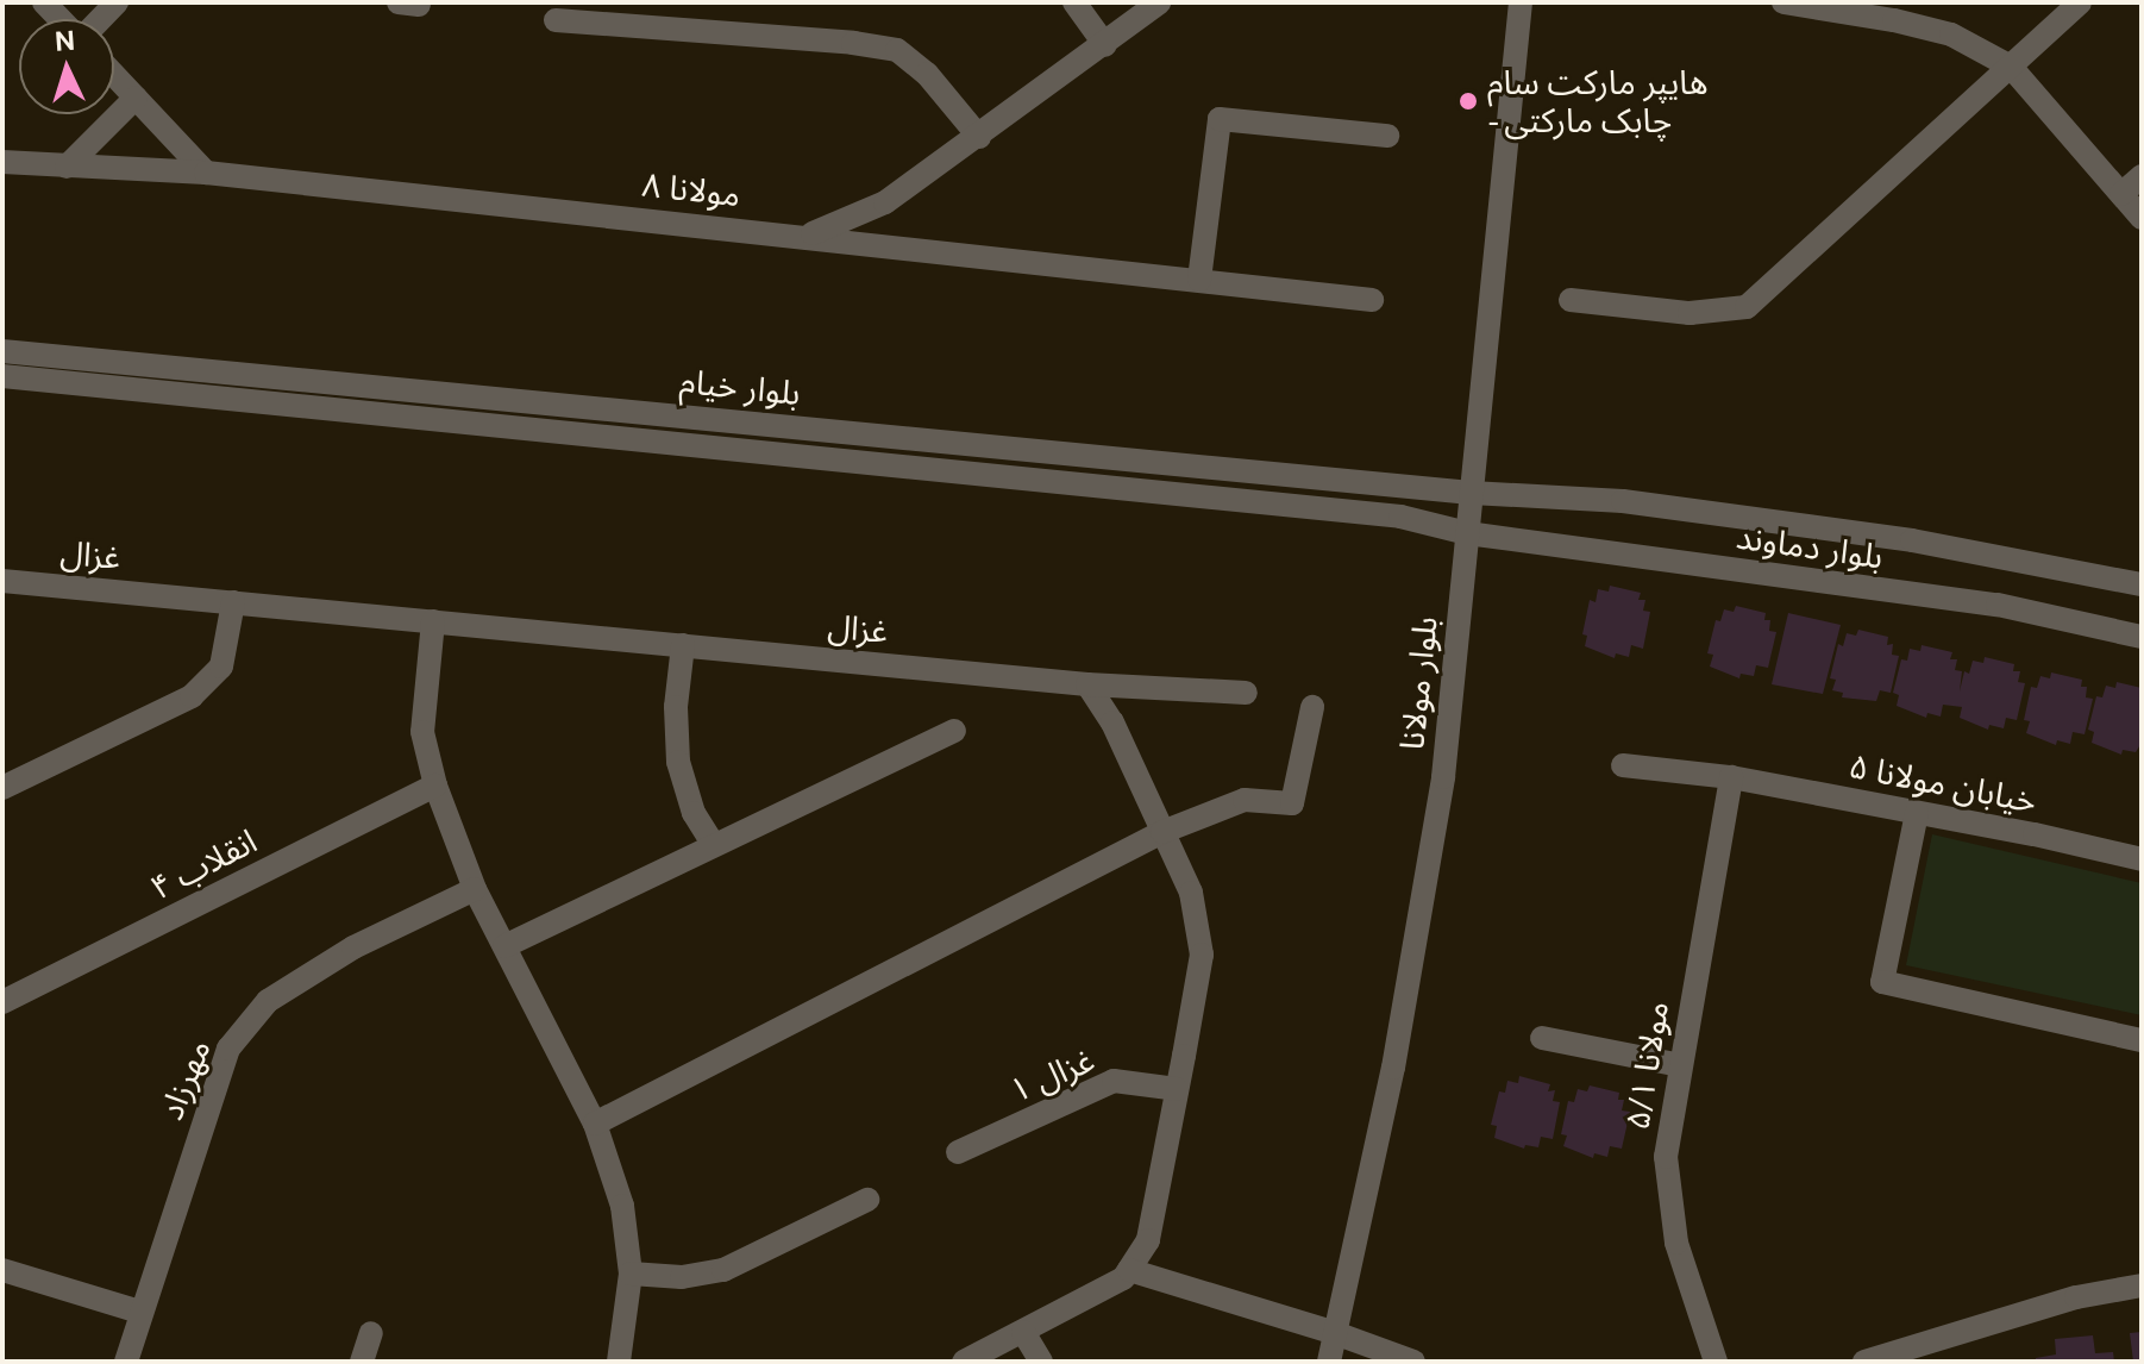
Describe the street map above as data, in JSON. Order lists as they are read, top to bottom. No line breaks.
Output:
{"streets":{"street":["مولانا ۸","بلوار خیام","بلوار دماوند","غزال","بلوار مولانا","خیابان مولانا ۵","انقلاب ۴","مولانا ۵/۱","غزال ۱","مهرزاد"]},"crossings":[["بلوار خیام","بلوار دماوند"],["بلوار خیام","بلوار مولانا"],["بلوار دماوند","بلوار مولانا"],["خیابان مولانا ۵","مولانا ۵/۱"]],"places":["هایپر مارکت سام - چابک مارکتی"],"north":"top"}
